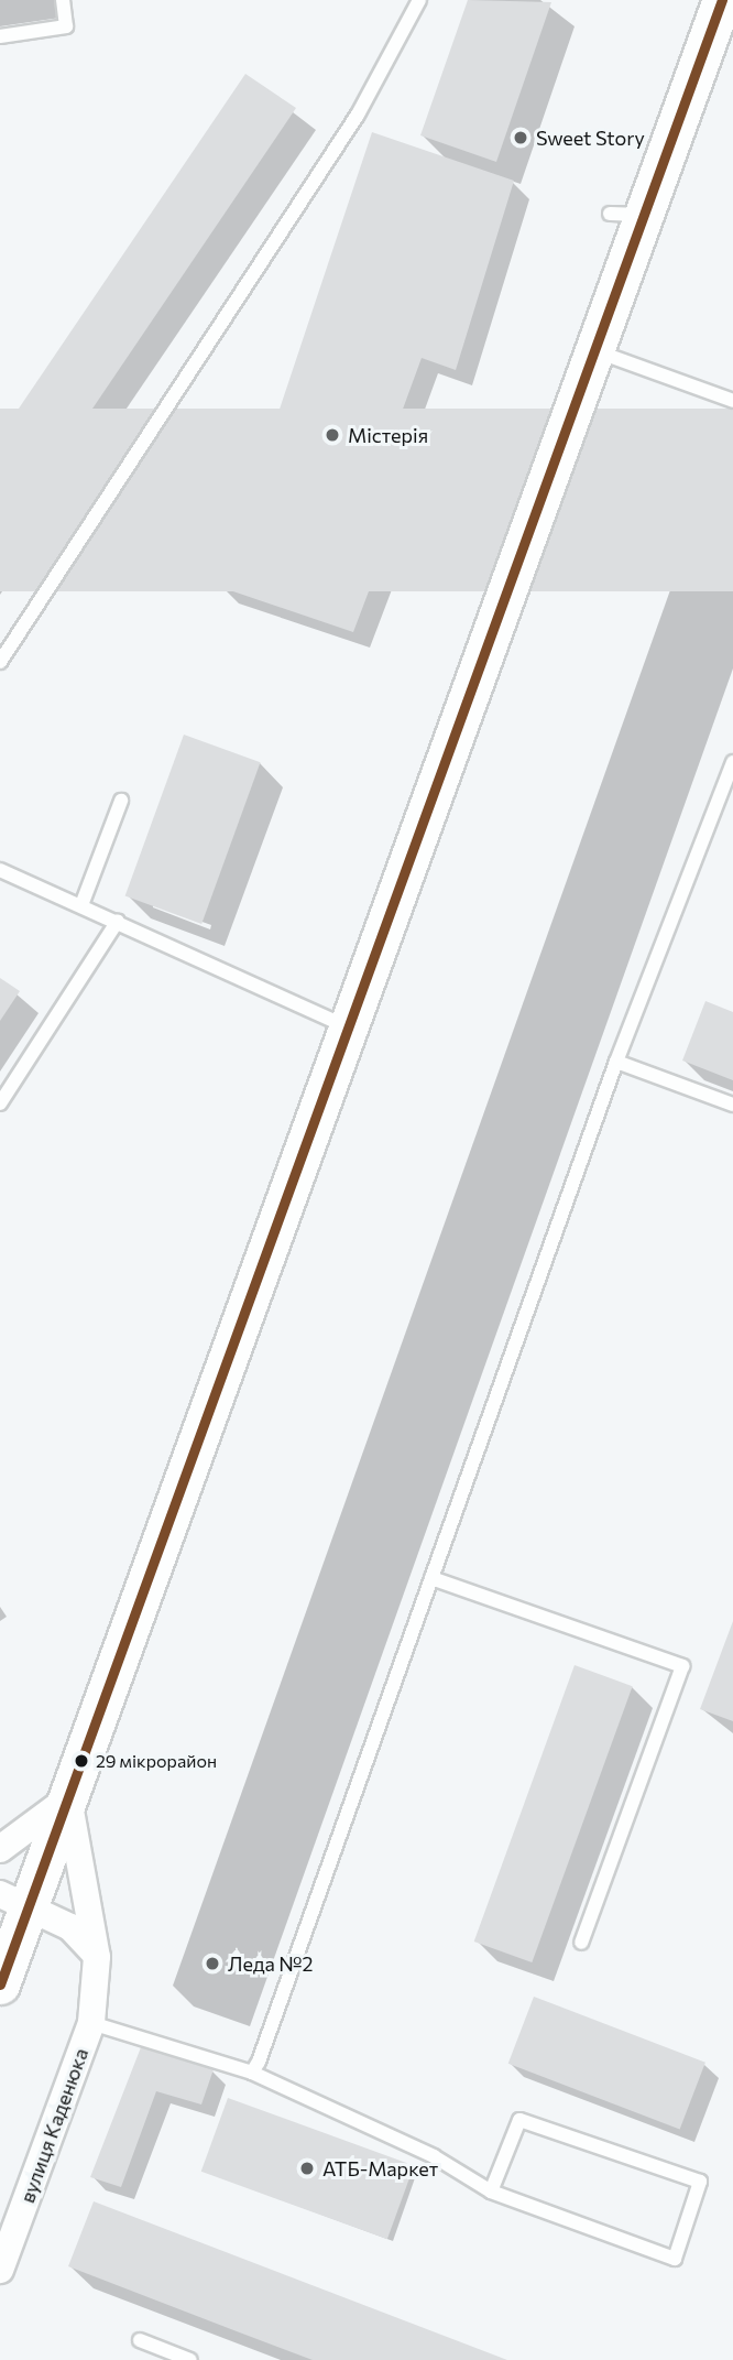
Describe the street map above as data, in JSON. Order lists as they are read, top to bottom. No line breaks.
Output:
{"streets":{"street":["вулиця Каденюка"]},"places":["Sweet Story","Містерія","29 мікрорайон","Леда №2","АТБ-Маркет"]}
